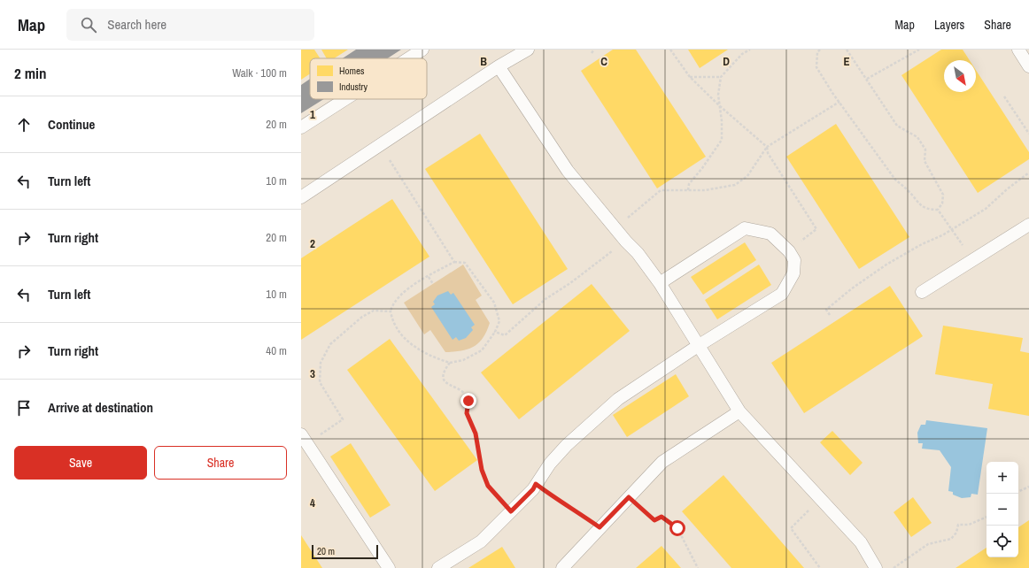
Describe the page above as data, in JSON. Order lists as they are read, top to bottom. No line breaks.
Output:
{"legend":["Homes","Industry"],"scale_bar":"20 m","north":"bottom right","page":{"header":"Map","search":"Search here","nav":["Map","Layers","Share"],"heading":["2 min","Walk · 100 m"],"list":[["Continue","20 m"],["Turn left","10 m"],["Turn right","20 m"],["Turn left","10 m"],["Turn right","40 m"],"Arrive at destination"],"buttons":["Save","Share"],"map_buttons":["+","−"],"scale":"20 m"},"grid":{"columns":["B","C","D","E"],"rows":["1","2","3","4"]}}
